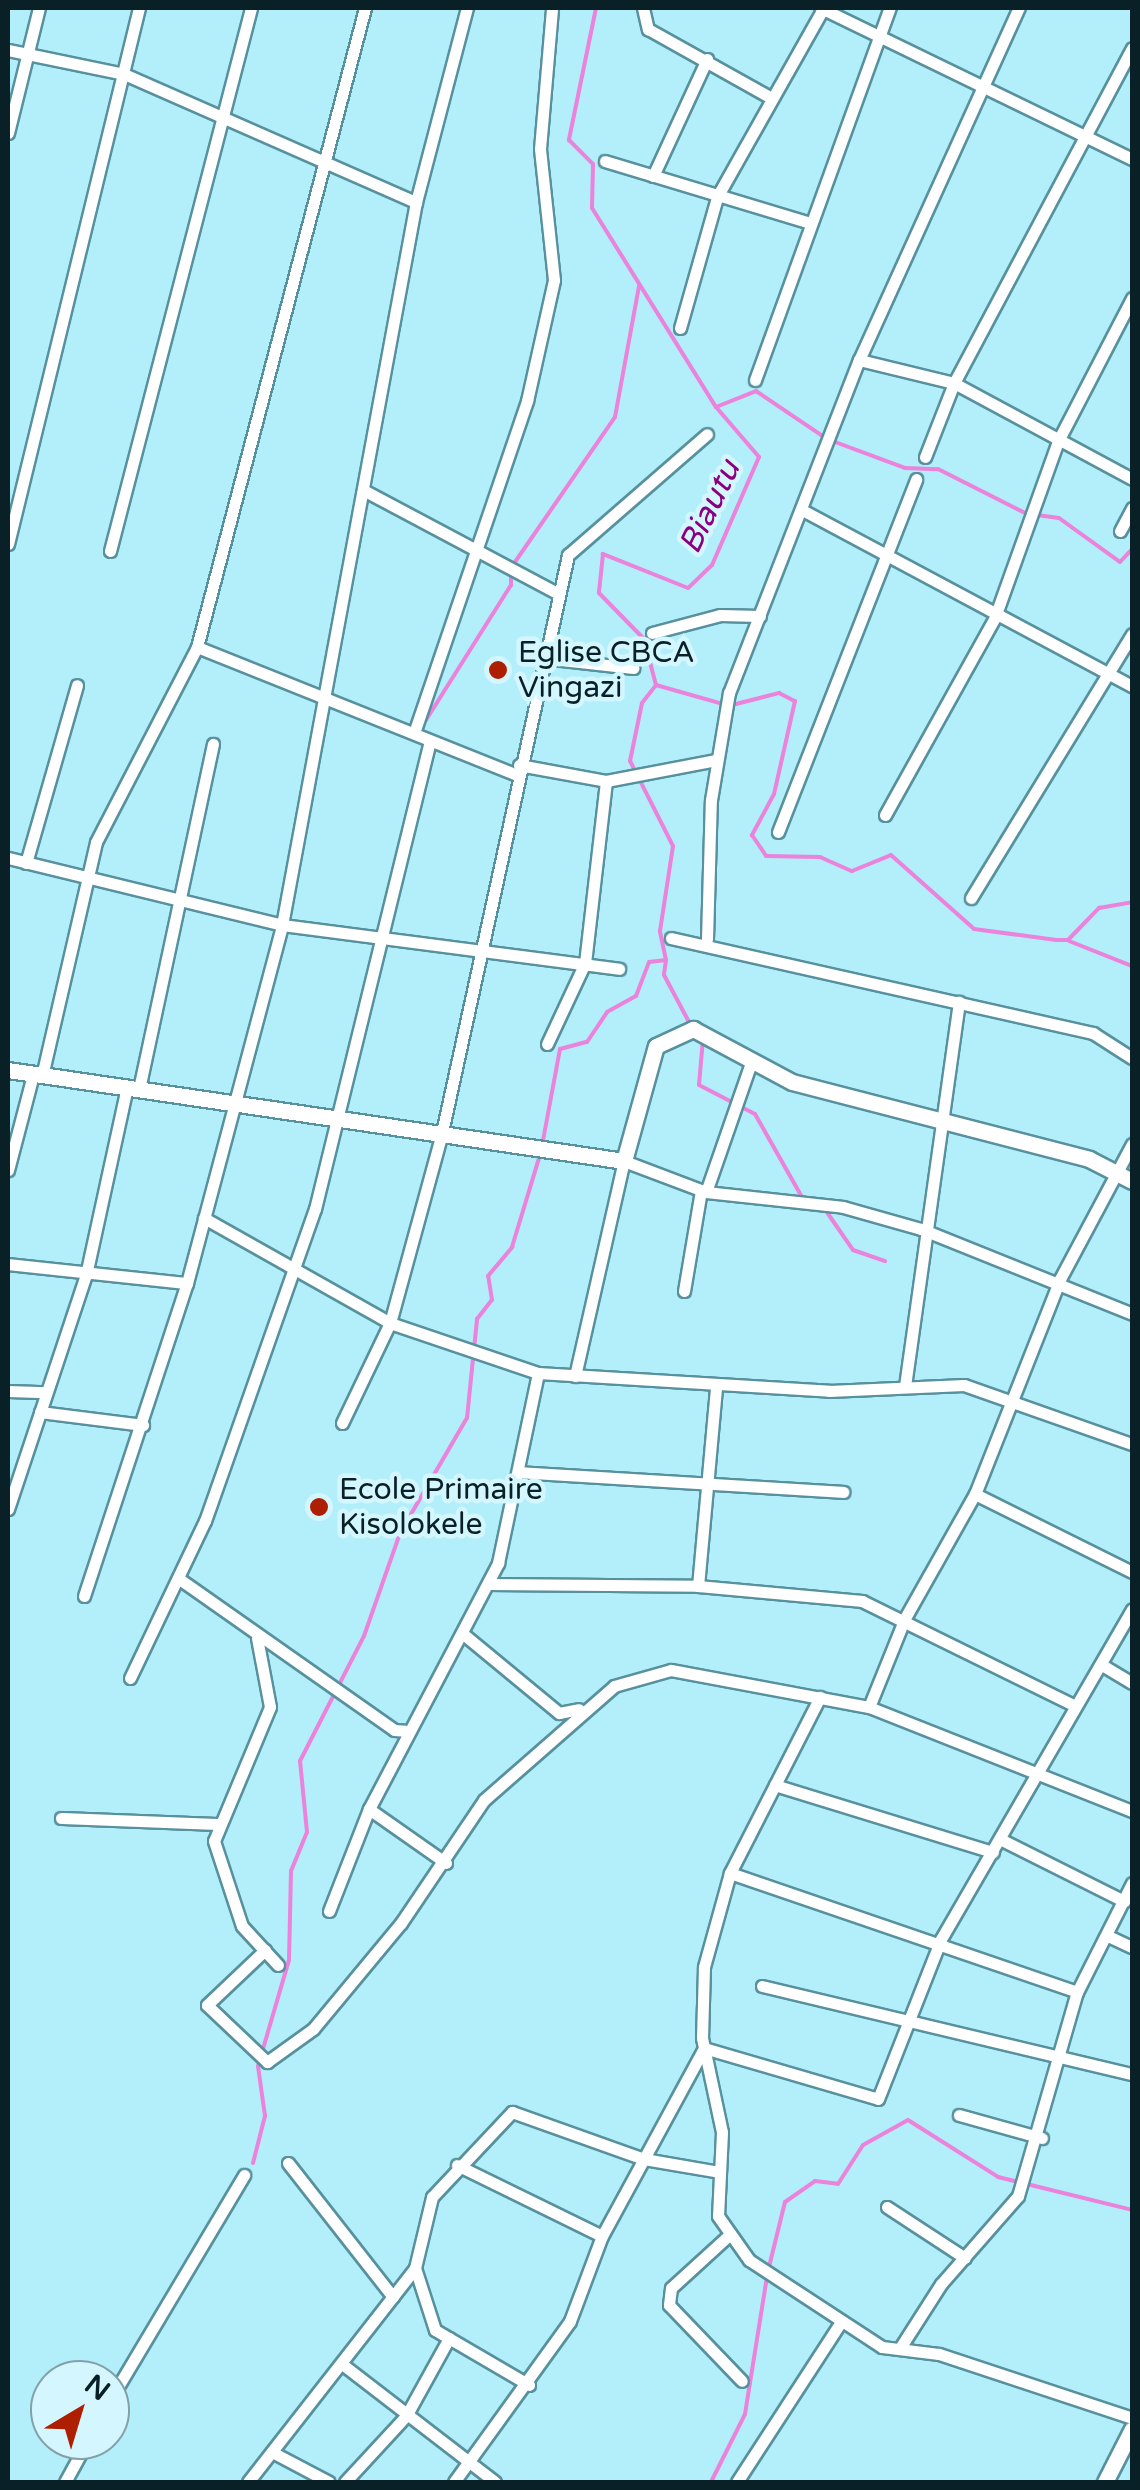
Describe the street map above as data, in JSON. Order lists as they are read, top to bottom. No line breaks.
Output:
{"water":["Biautu"],"places":["Eglise CBCA Vingazi","Ecole Primaire Kisolokele"],"north":"top right"}
